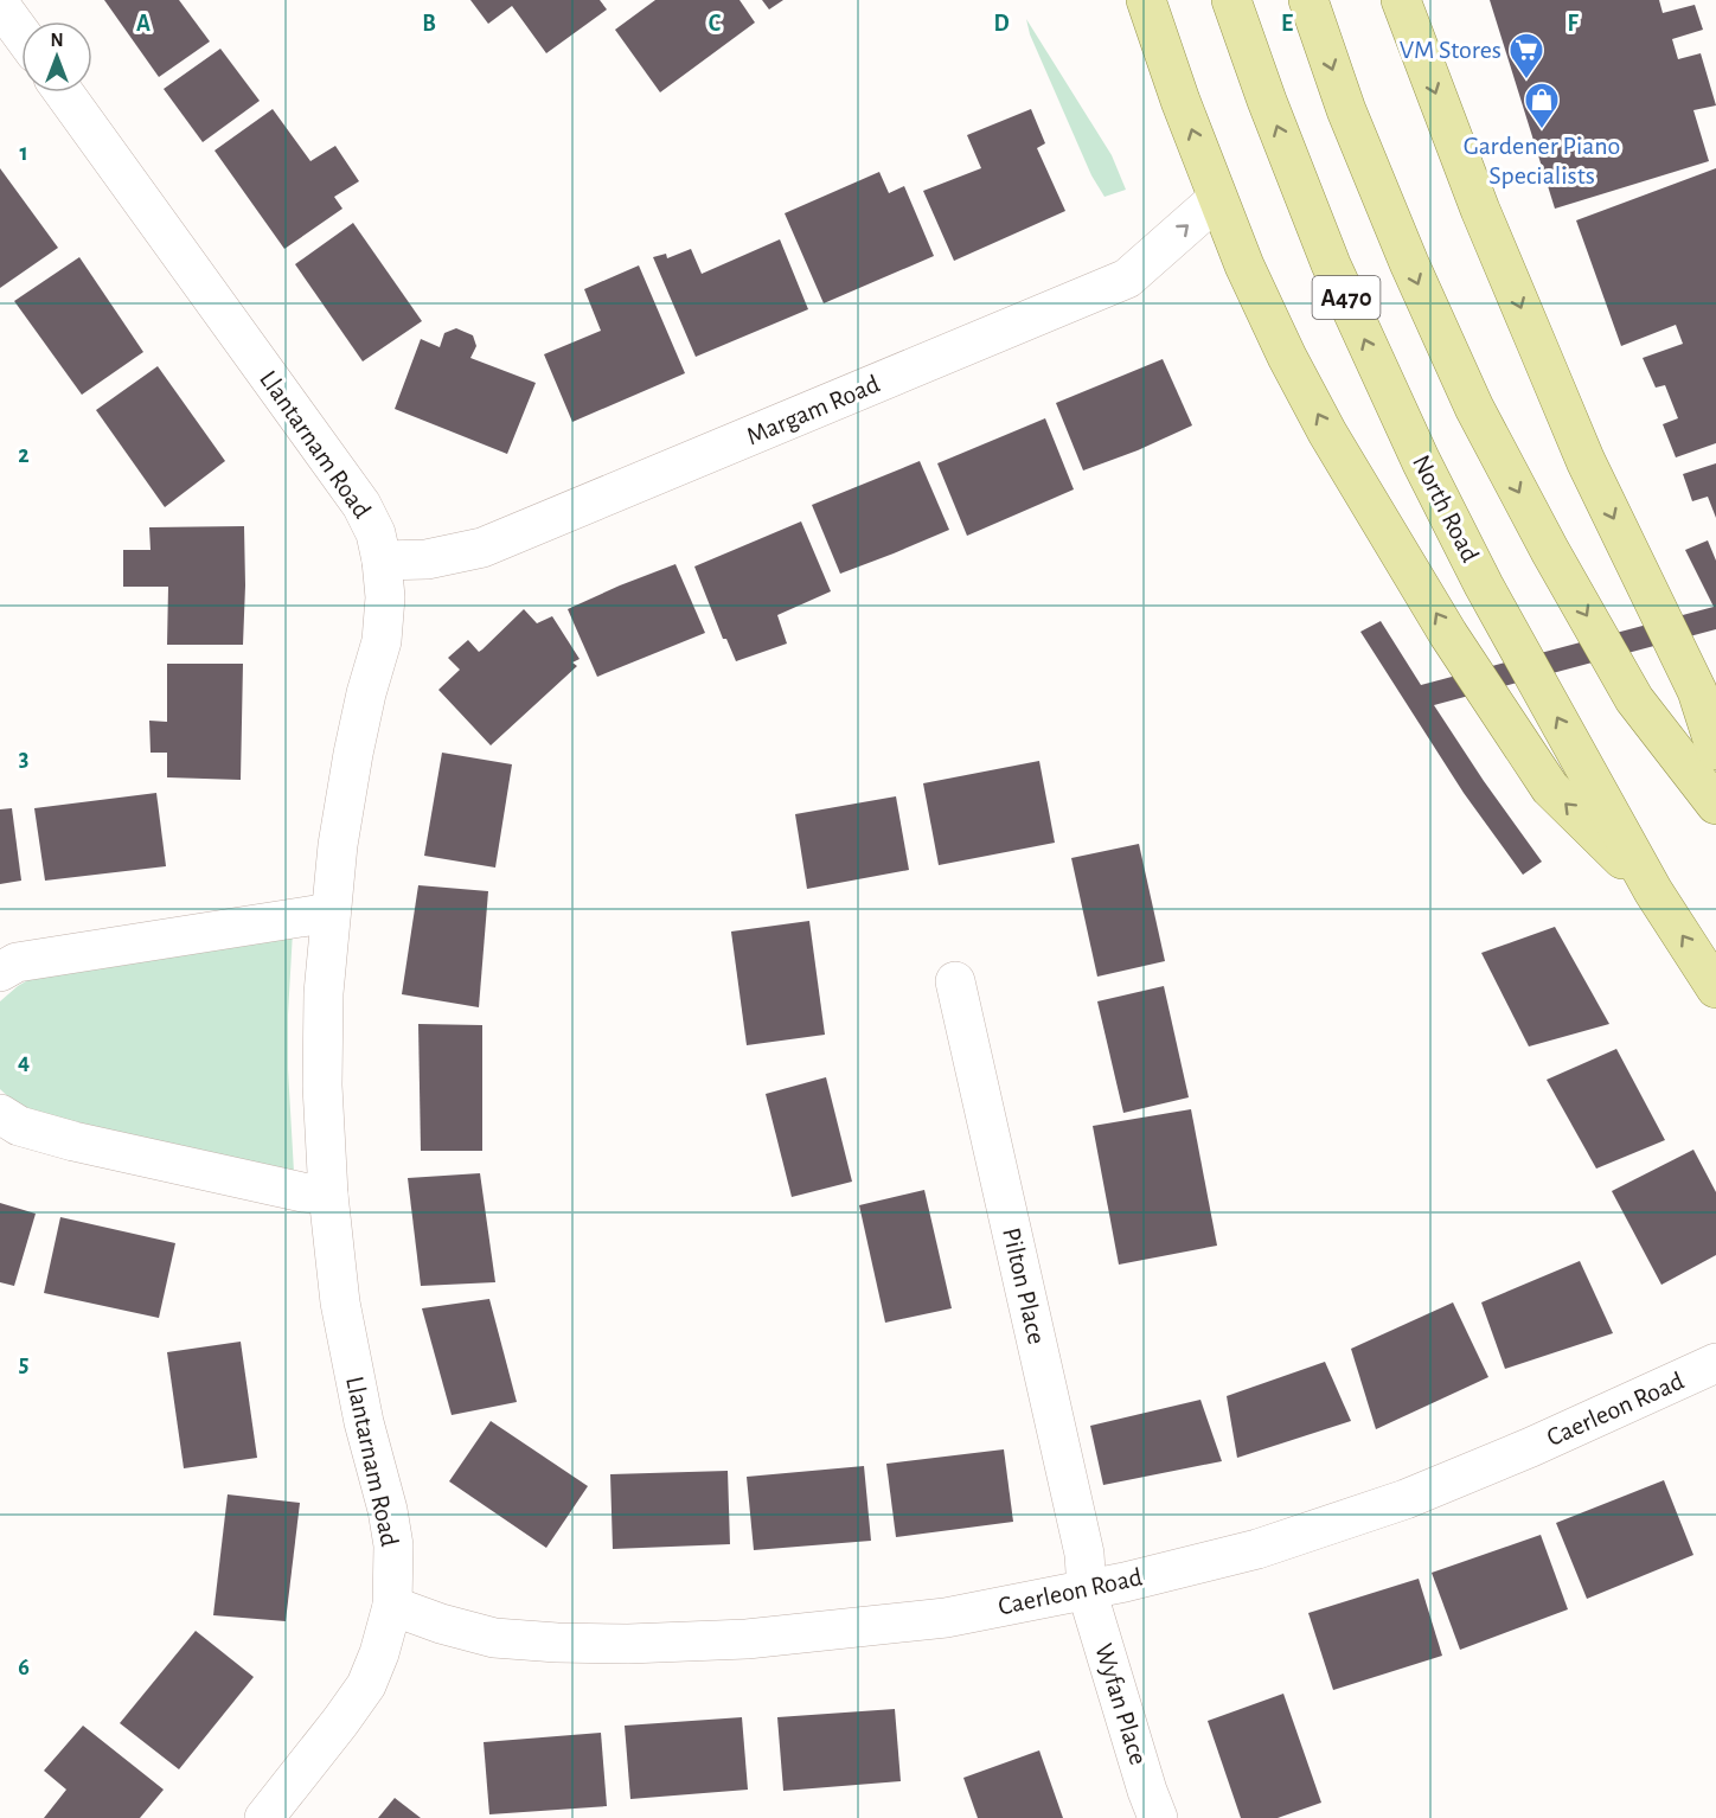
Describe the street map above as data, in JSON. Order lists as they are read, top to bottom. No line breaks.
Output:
{"streets":{"main road":["A470","North Road"],"street":["Margam Road","Llantarnam Road","Pilton Place","Caerleon Road","Wyfan Place"]},"crossings":[["Margam Road","Llantarnam Road"],["Llantarnam Road","Caerleon Road"],["Pilton Place","Caerleon Road"],["Pilton Place","Wyfan Place"],["Caerleon Road","Wyfan Place"]],"one_way":["Margam Road"],"places":{"supermarket":["VM Stores"],"shop":["Gardener Piano Specialists"]},"north":"top","grid":{"columns":["A","B","C","D","E","F"],"rows":["1","2","3","4","5","6"]}}
